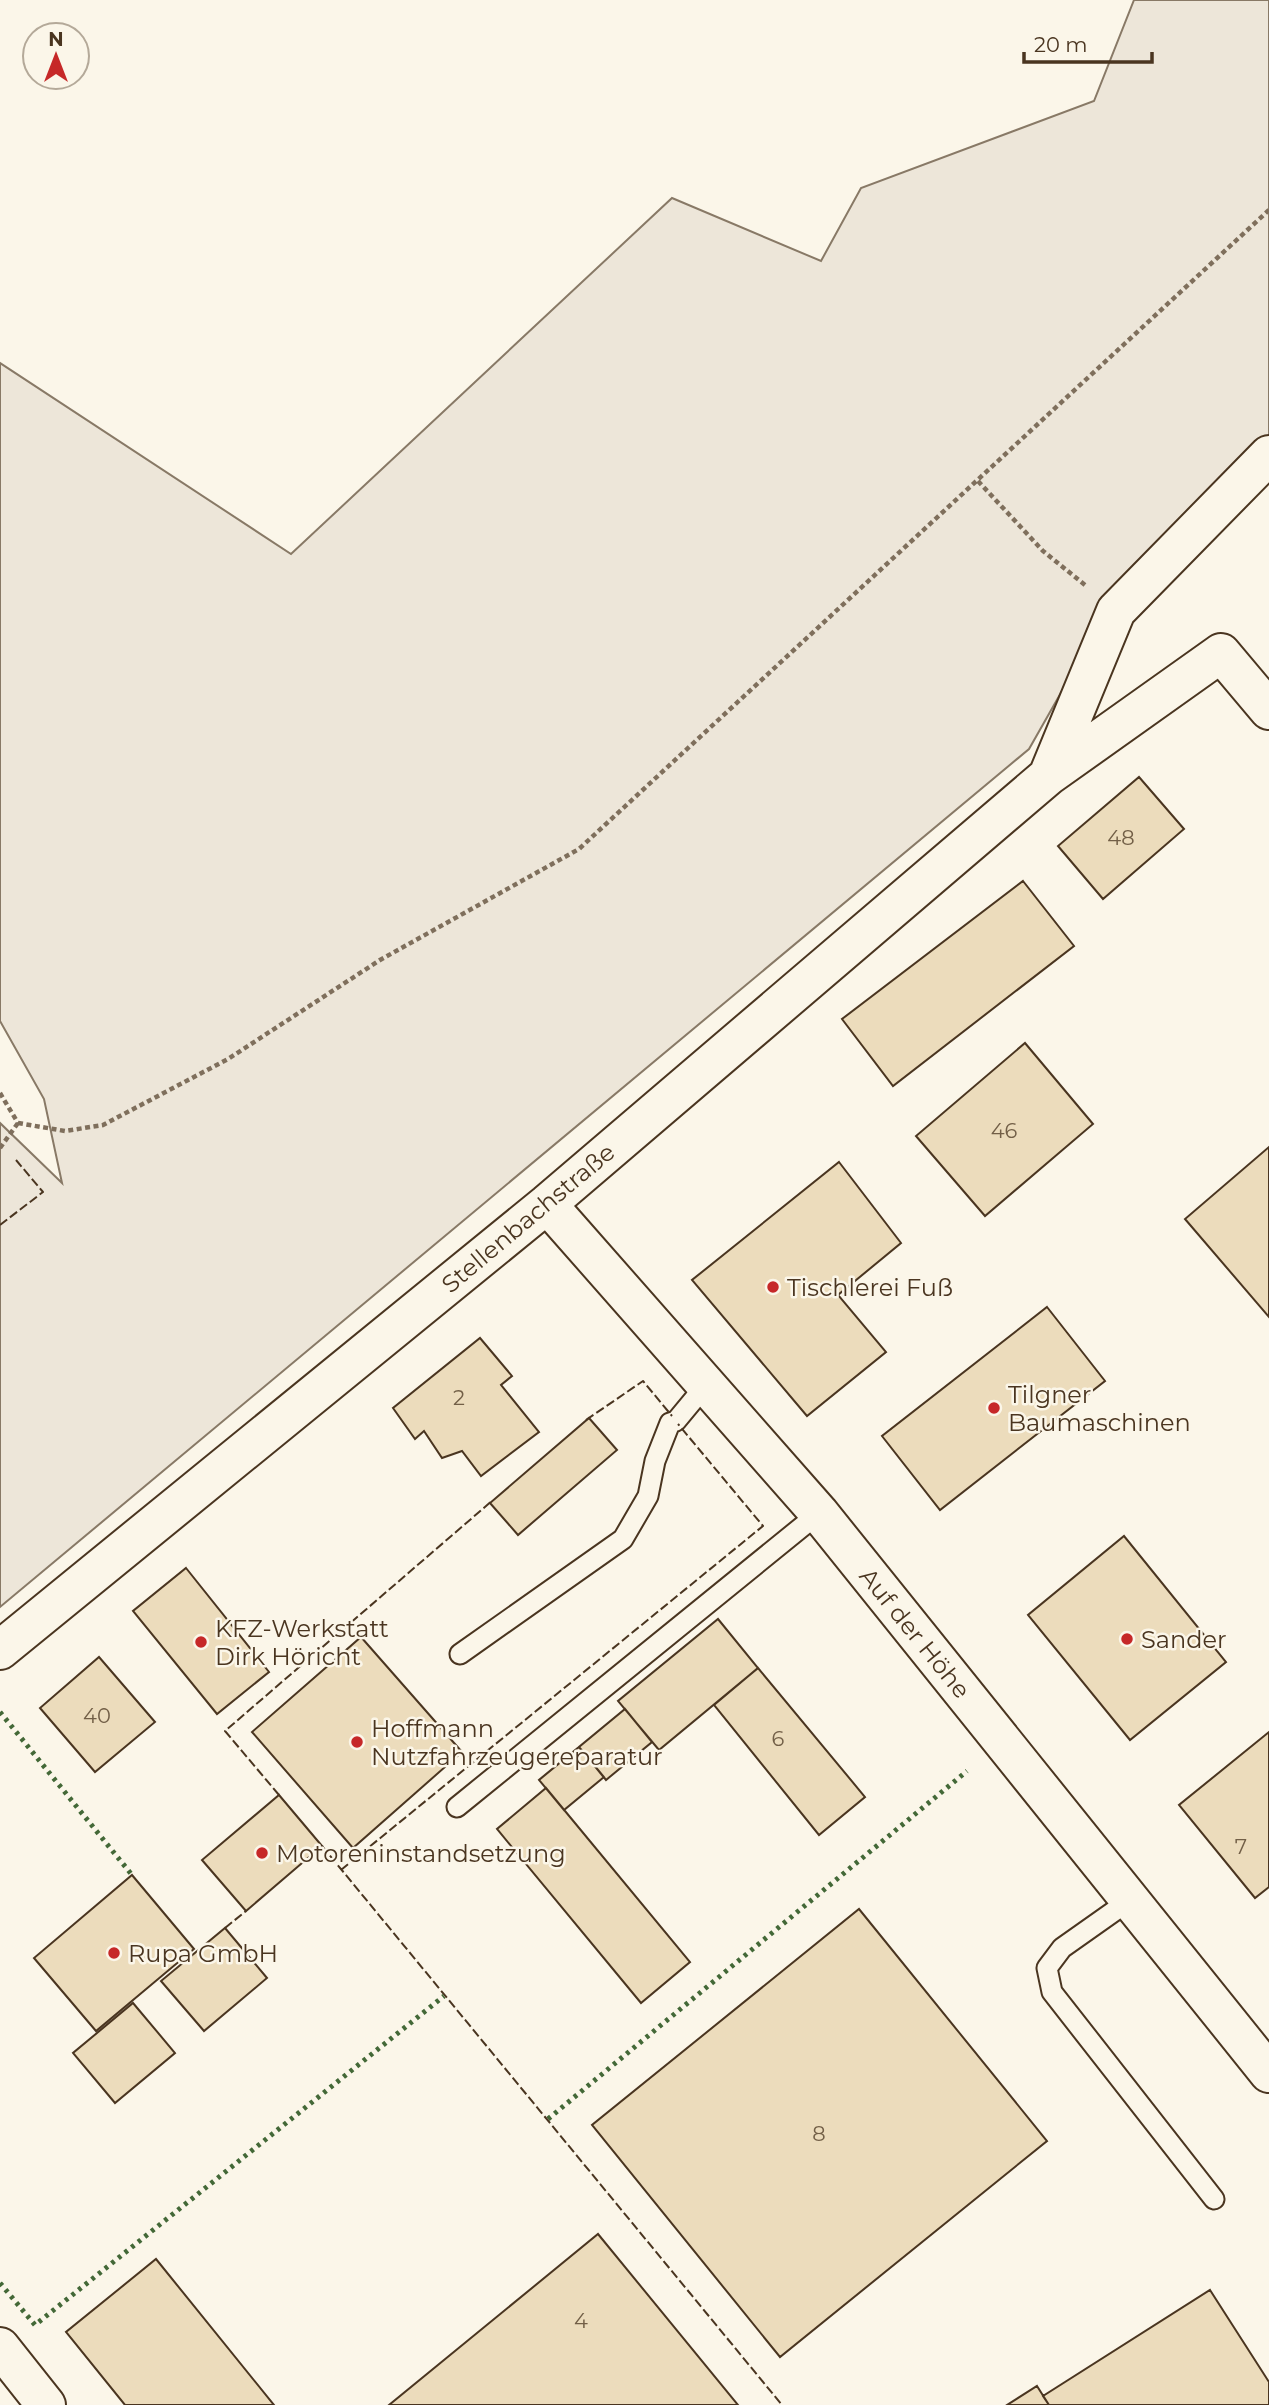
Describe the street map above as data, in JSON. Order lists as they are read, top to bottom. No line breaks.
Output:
{"streets":{"street":["Stellenbachstraße","Auf der Höhe"]},"crossings":[["Stellenbachstraße","Auf der Höhe"]],"places":["Tischlerei Fuß","Tilgner Baumaschinen","Sander","KFZ-Werkstatt Dirk Höricht","Hoffmann Nutzfahrzeugereparatur","Motoreninstandsetzung","Rupa GmbH"],"house_numbers":["48","46","2","40","6","7","8","4"],"scale_bar":"20 m","north":"top"}
